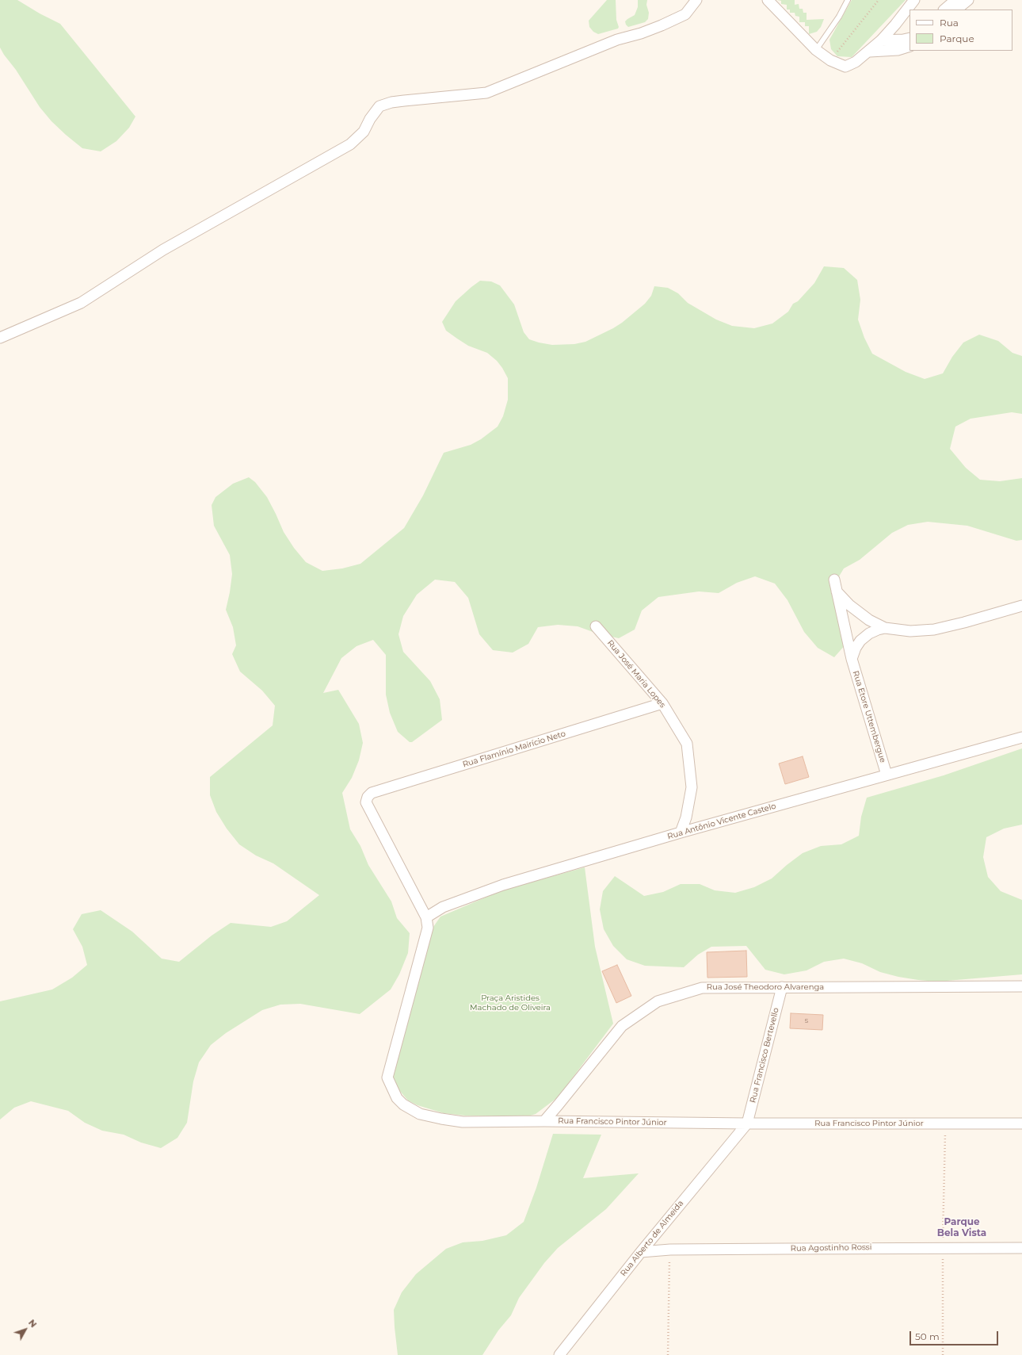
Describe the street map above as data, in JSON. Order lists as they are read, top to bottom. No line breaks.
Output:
{"streets":{"street":["Rua José Maria Lopes","Rua Etore Uttembergue","Rua Flamínio Mairício Neto","Rua Antônio Vicente Castelo","Rua José Theodoro Alvarenga","Rua Francisco Bertevello","Rua Francisco Pintor Júnior","Rua Alberto de Almeida","Rua Agostinho Rossi"]},"crossings":[["Rua José Maria Lopes","Rua Flamínio Mairício Neto"],["Rua José Maria Lopes","Rua Antônio Vicente Castelo"],["Rua Etore Uttembergue","Rua Antônio Vicente Castelo"],["Rua Flamínio Mairício Neto","Rua Antônio Vicente Castelo"],["Rua Flamínio Mairício Neto","Rua Francisco Pintor Júnior"],["Rua Antônio Vicente Castelo","Rua Francisco Pintor Júnior"],["Rua José Theodoro Alvarenga","Rua Francisco Bertevello"],["Rua José Theodoro Alvarenga","Rua Francisco Pintor Júnior"],["Rua Francisco Bertevello","Rua Francisco Pintor Júnior"],["Rua Francisco Bertevello","Rua Alberto de Almeida"],["Rua Francisco Pintor Júnior","Rua Alberto de Almeida"],["Rua Alberto de Almeida","Rua Agostinho Rossi"]],"districts":["Parque Bela Vista"],"parks":["Praça Aristides Machado de Oliveira"],"house_numbers":["5"],"legend":["Rua","Parque"],"scale_bar":"50 m","north":"top right"}
